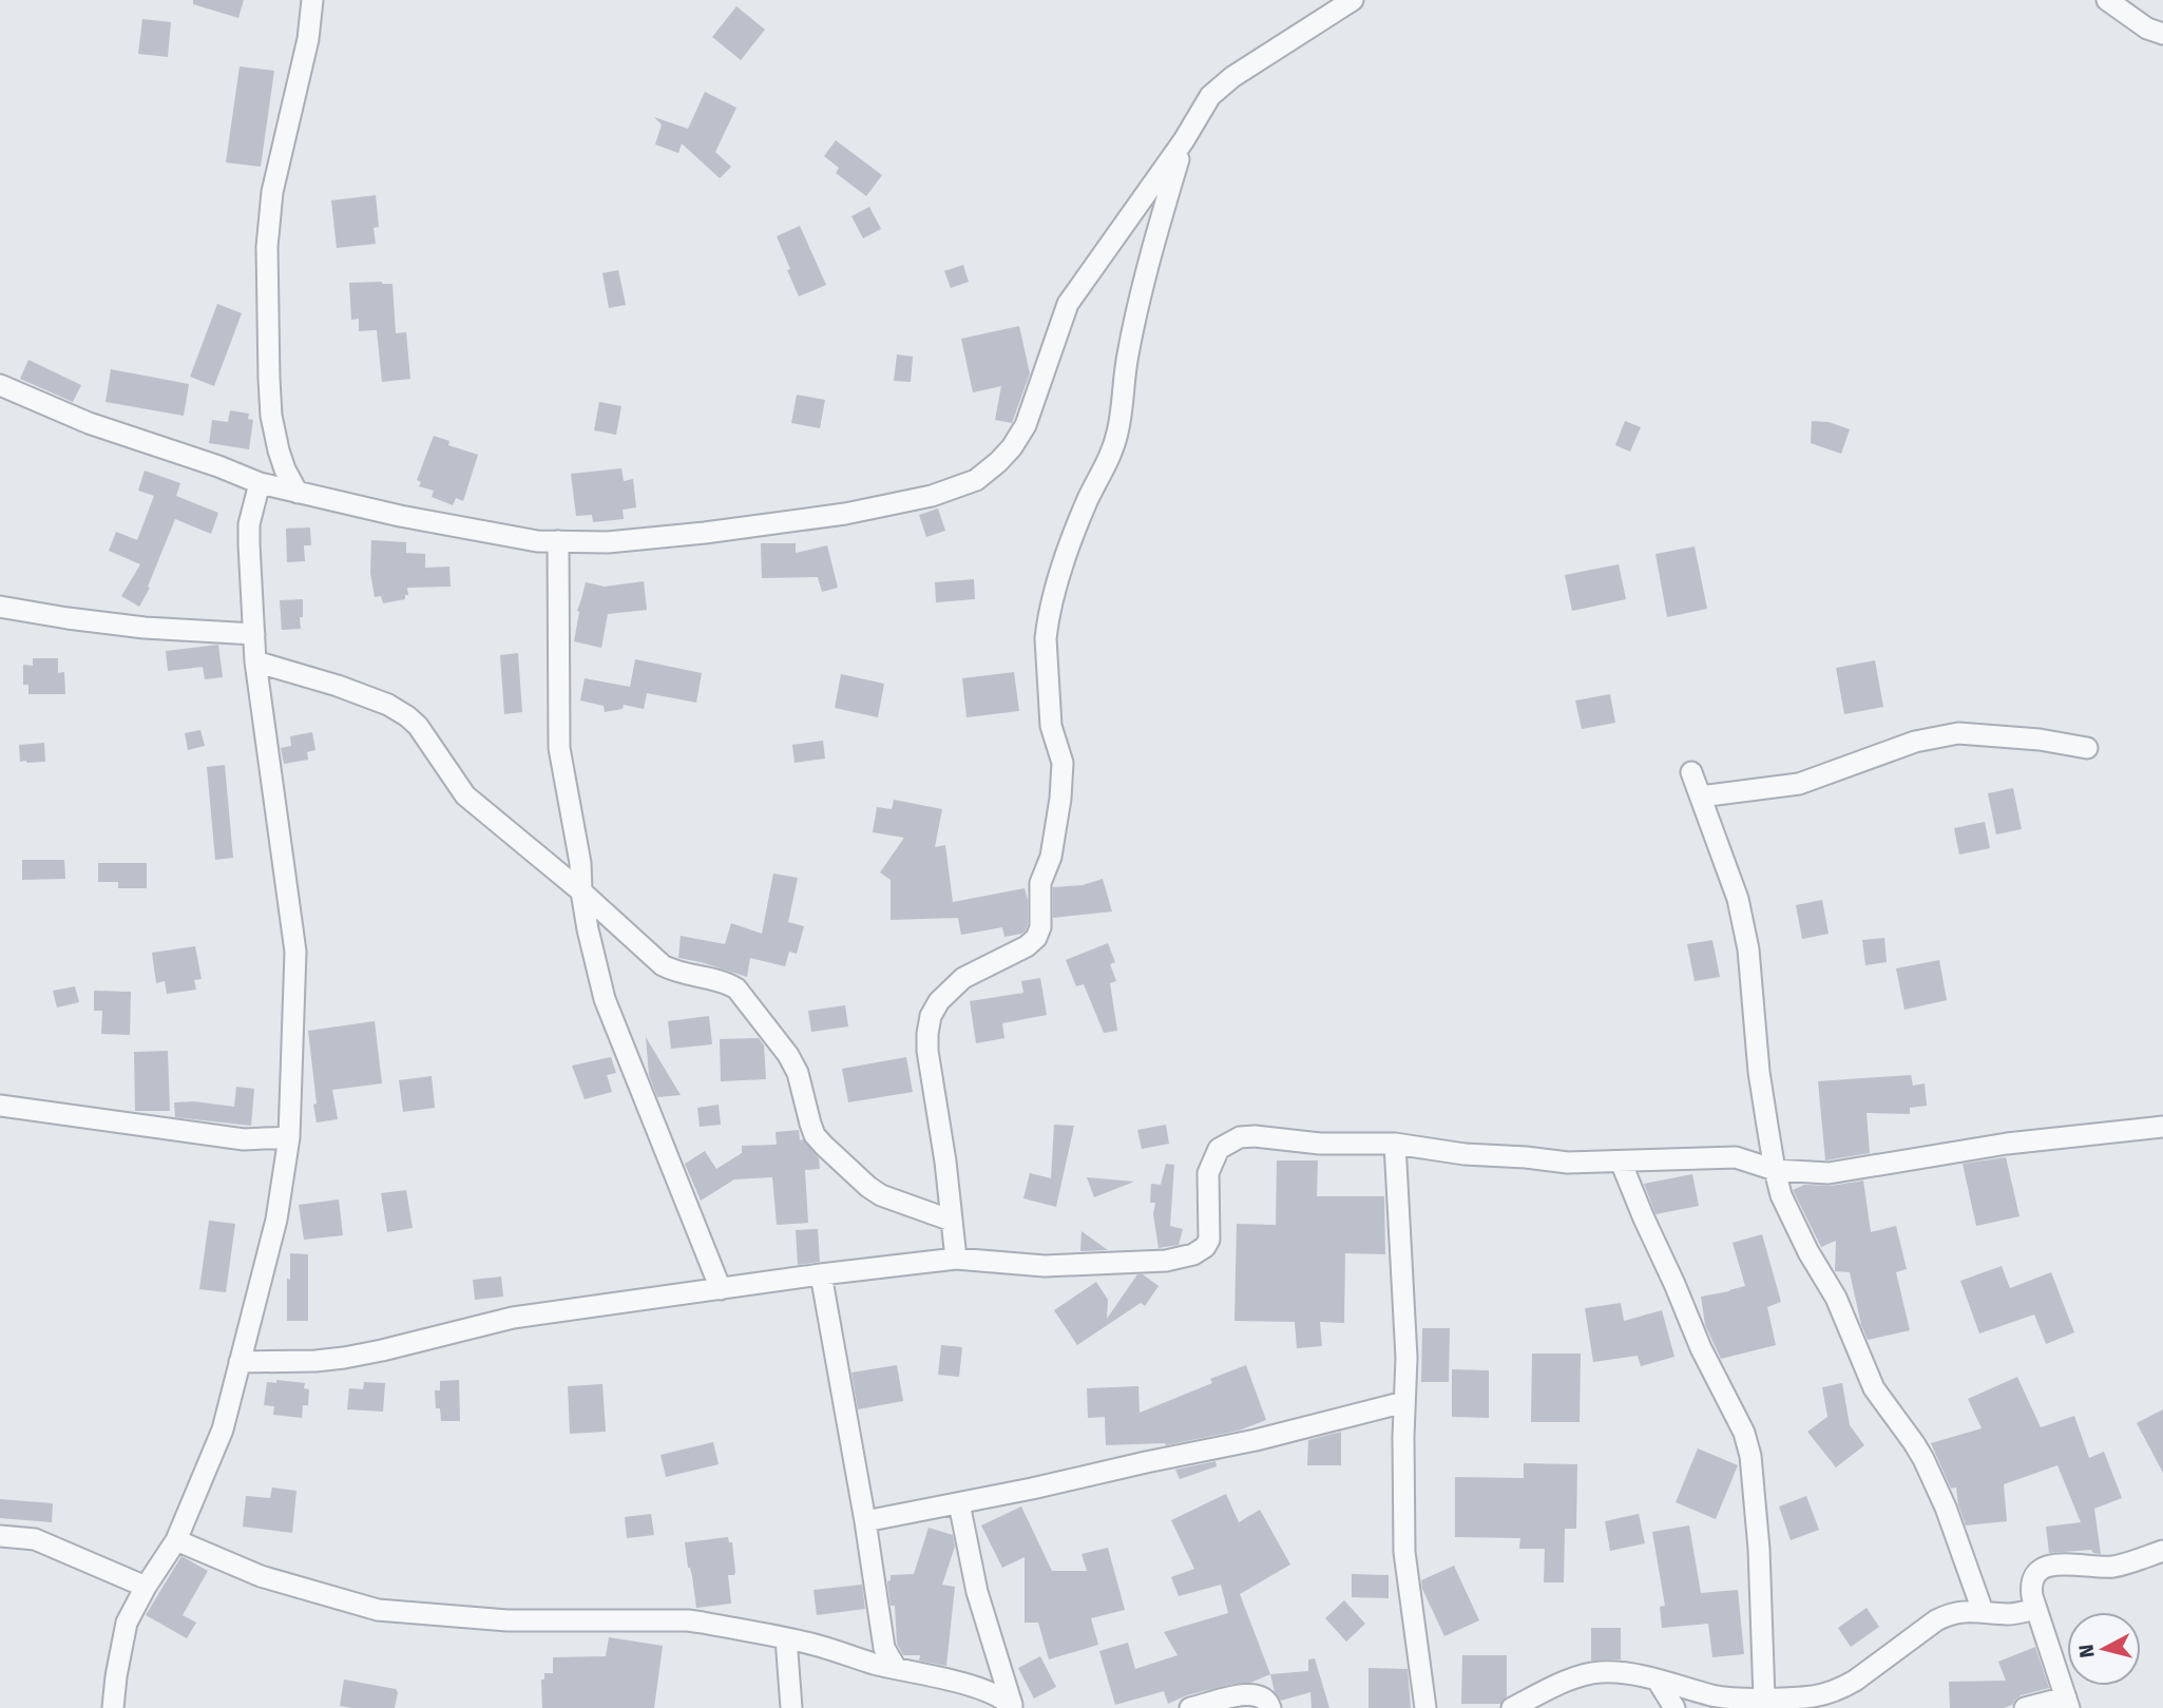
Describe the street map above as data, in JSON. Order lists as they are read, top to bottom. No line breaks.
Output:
{"north":"left"}
